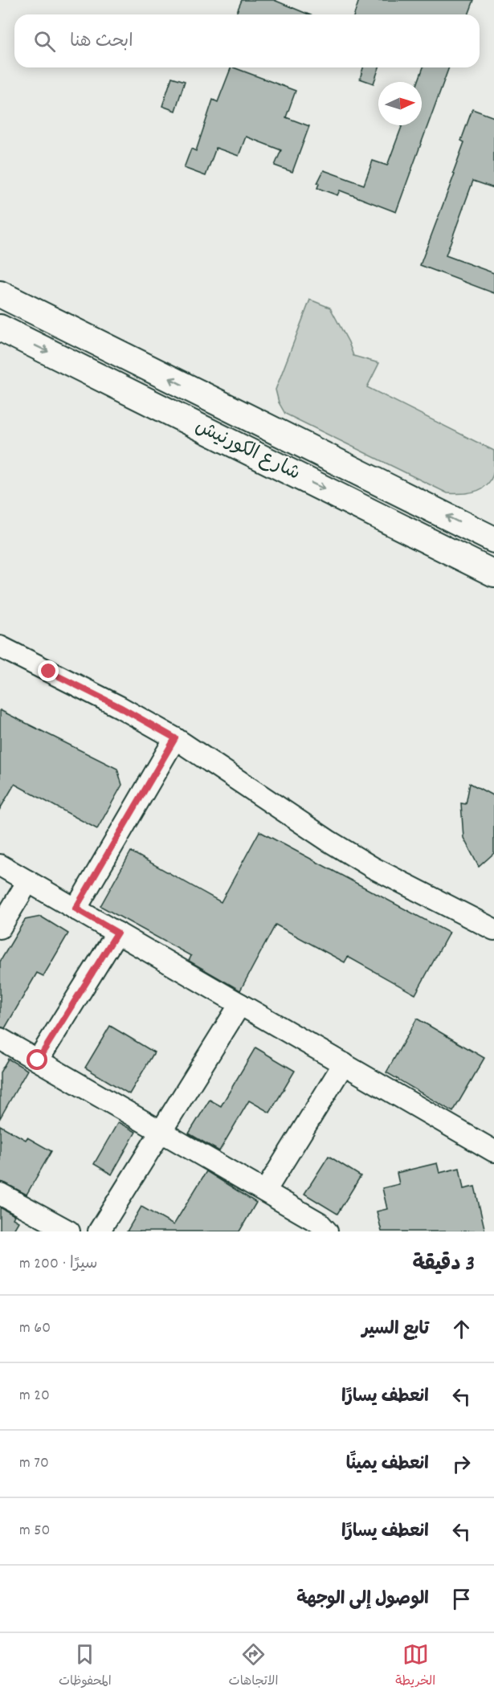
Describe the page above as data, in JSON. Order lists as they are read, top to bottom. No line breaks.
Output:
{"streets":{"main road":["شارع الكورنيش"]},"north":"right","page":{"search":"ابحث هنا","heading":["3 دقيقة","سيرًا · 200 m"],"list":[["تابع السير","60 m"],["انعطف يسارًا","20 m"],["انعطف يمينًا","70 m"],["انعطف يسارًا","50 m"],"الوصول إلى الوجهة"],"nav":["الخريطة","الاتجاهات","المحفوظات"]}}
